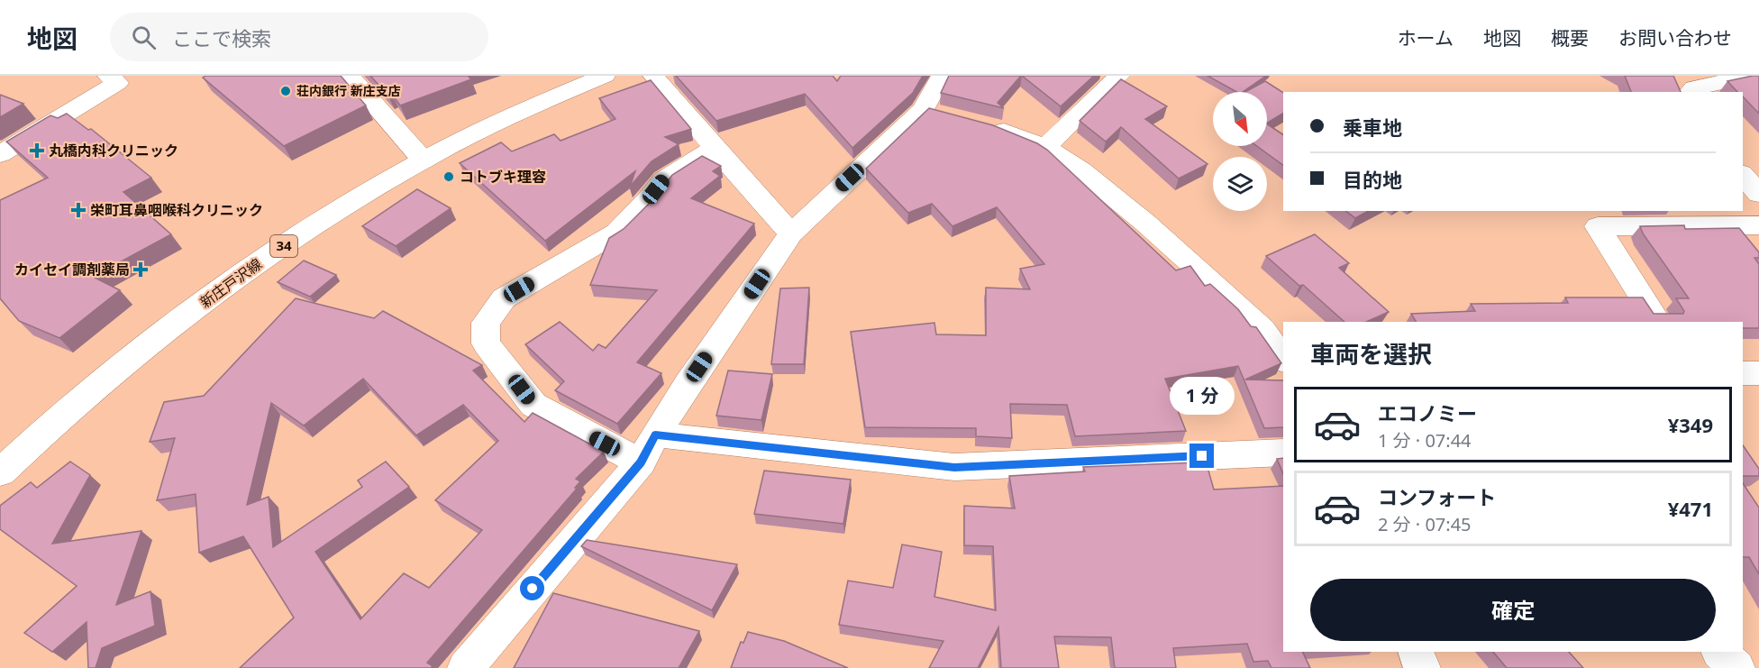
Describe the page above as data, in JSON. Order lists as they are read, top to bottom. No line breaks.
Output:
{"streets":{"street":["34","新庄戸沢線"]},"places":{"other":["荘内銀行 新庄支店","コトブキ理容"],"health":["丸橋内科クリニック","栄町耳鼻咽喉科クリニック","カイセイ調剤薬局"]},"north":"bottom right","page":{"header":"地図","search":"ここで検索","nav":["ホーム","地図","概要","お問い合わせ"],"banner":["乗車地","目的地"],"heading":"車両を選択","bubble":"1 分","list":[{"name":"エコノミー","note":"1 分 · 07:44","value":"¥349"},{"name":"コンフォート","note":"2 分 · 07:45","value":"¥471"}],"buttons":"確定"}}
